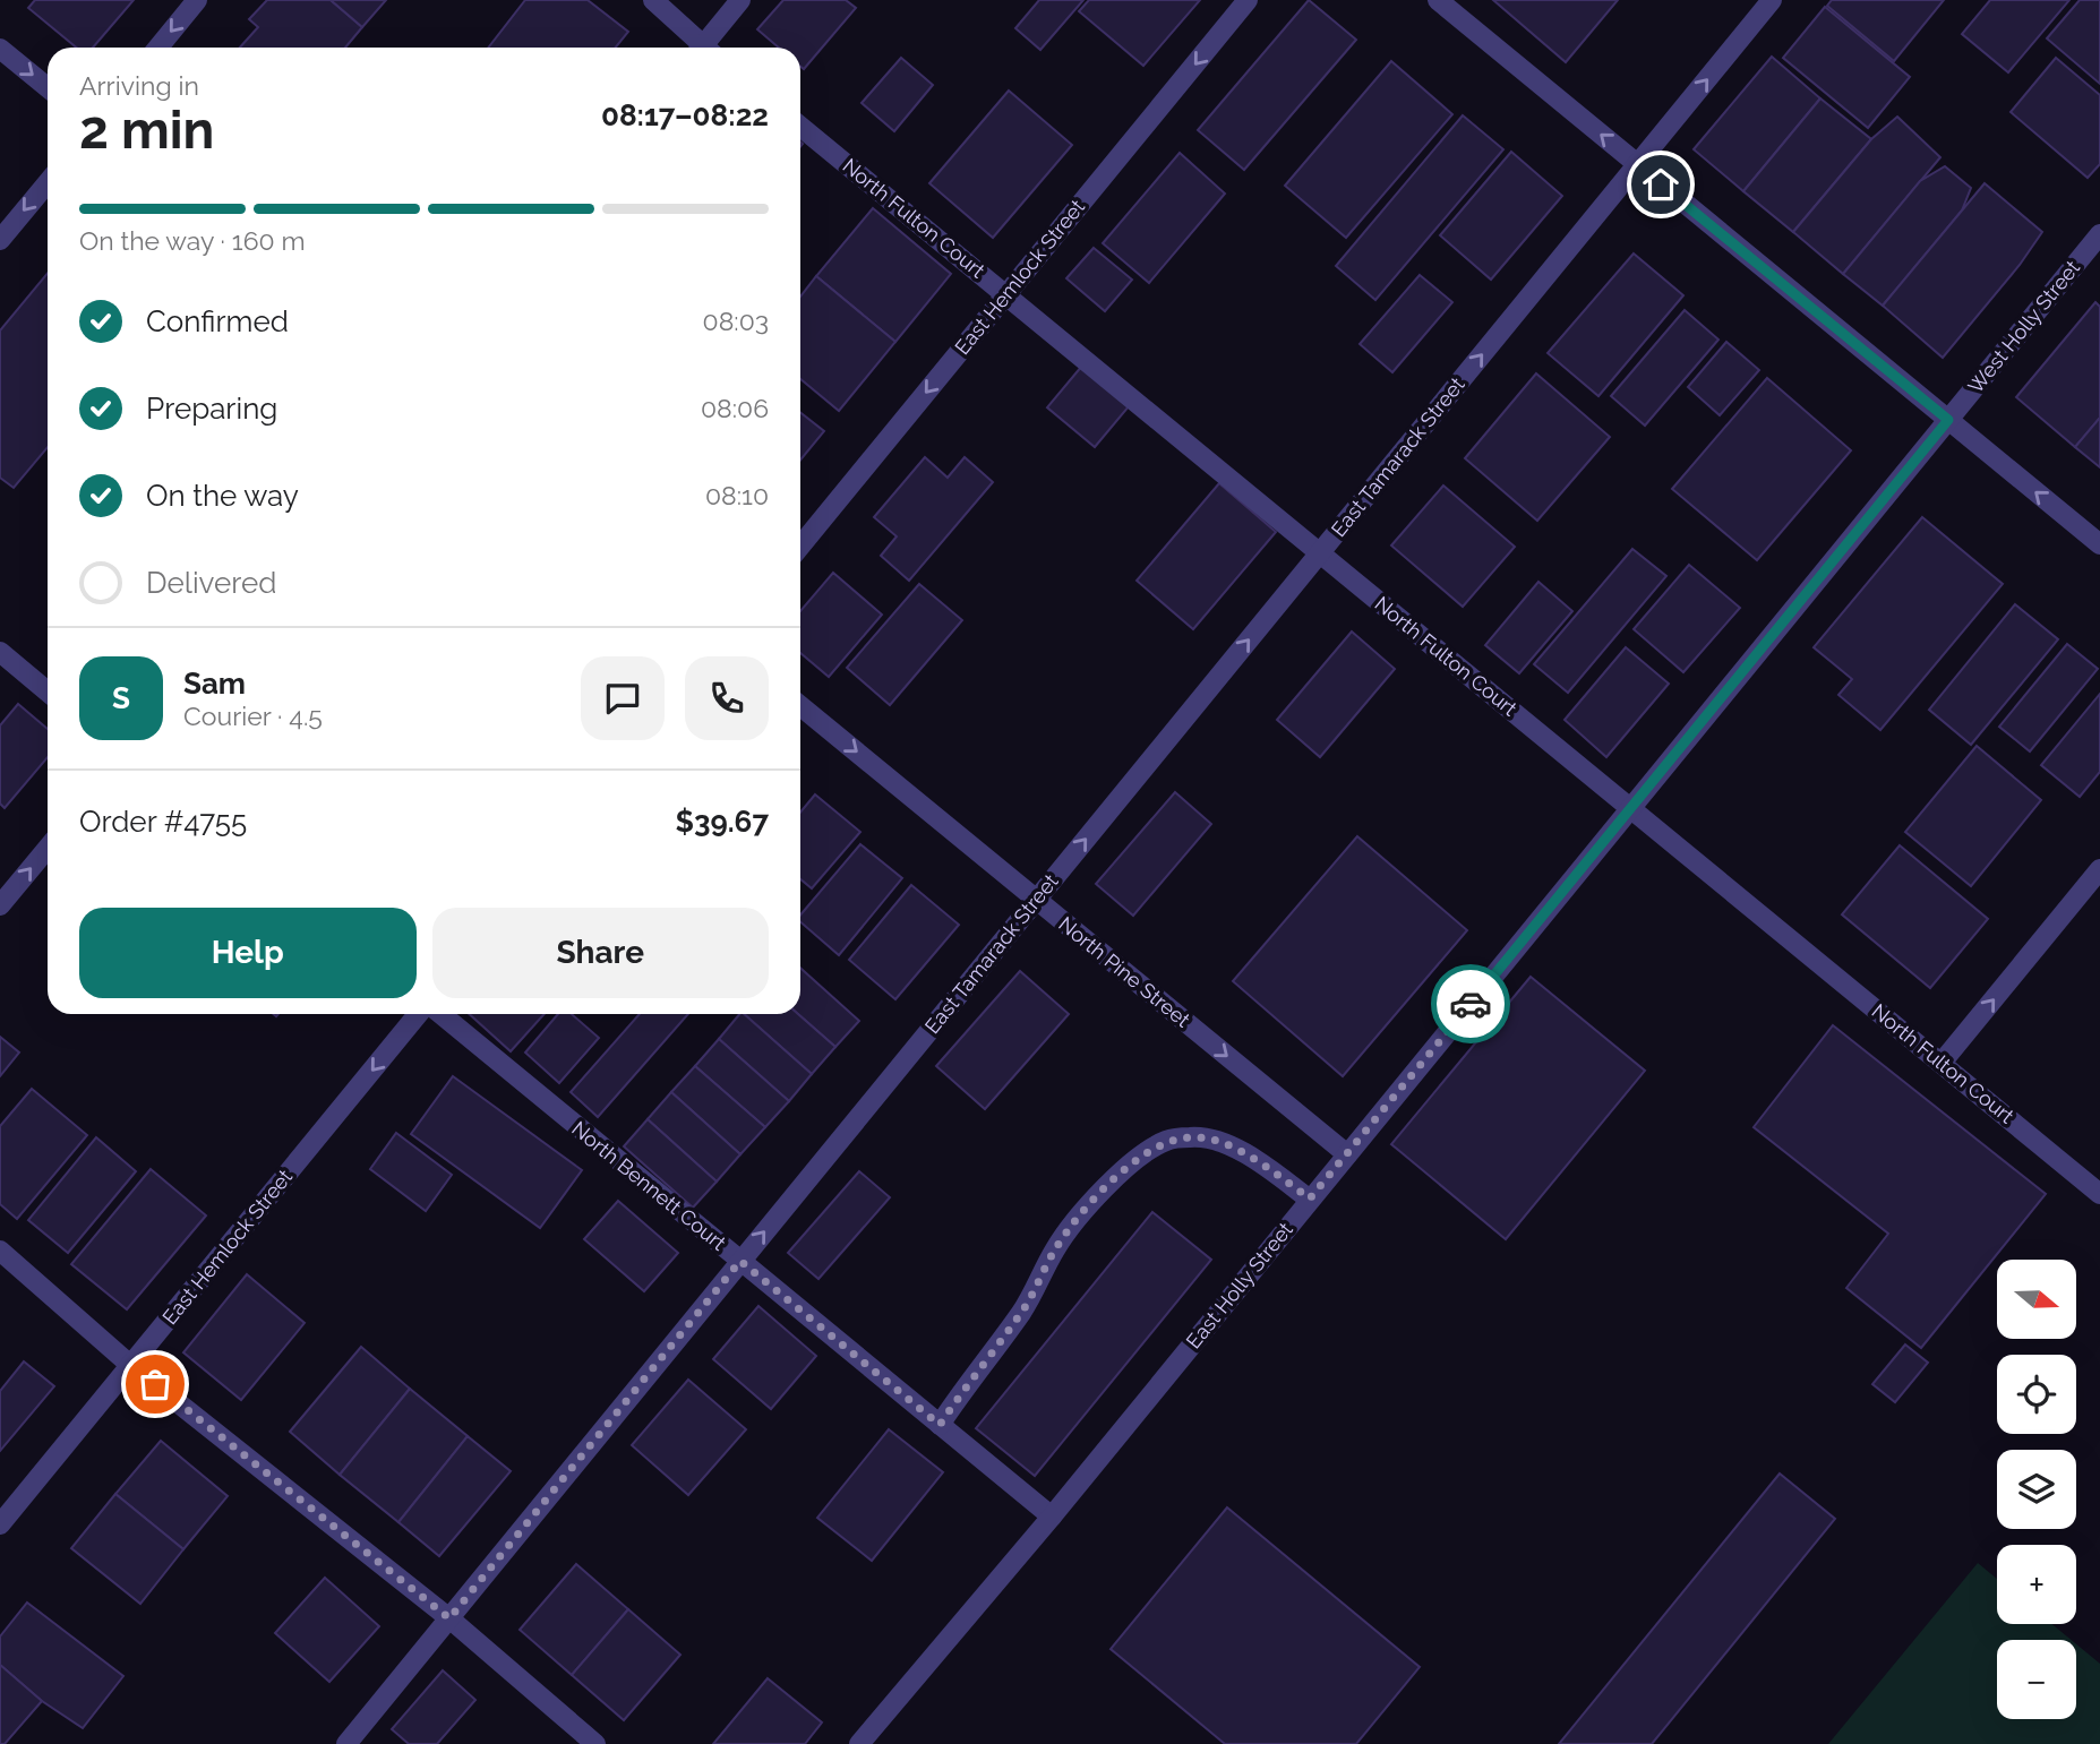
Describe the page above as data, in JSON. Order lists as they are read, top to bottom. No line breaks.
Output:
{"streets":{"street":["North Fulton Court","East Hemlock Street","West Holly Street","East Tamarack Street","North Pine Street","North Bennett Court","East Holly Street"]},"crossings":[["North Fulton Court","East Hemlock Street"],["North Fulton Court","East Tamarack Street"],["North Fulton Court","East Holly Street"],["West Holly Street","East Holly Street"],["East Tamarack Street","North Pine Street"],["East Tamarack Street","North Bennett Court"],["North Pine Street","East Holly Street"],["North Bennett Court","East Holly Street"]],"one_way":["East Hemlock Street","East Tamarack Street","North Pine Street"],"north":"right","page":{"heading":["2 min","Arriving in","08:17–08:22"],"panel":["Sam","Courier · 4.5","Order #4755","$39.67"],"bar":"On the way · 160 m","list":[["Confirmed","08:03"],["Preparing","08:06"],["On the way","08:10"],"Delivered"],"round":"S","buttons":["Help","Share"],"map_buttons":["+","−"]}}
